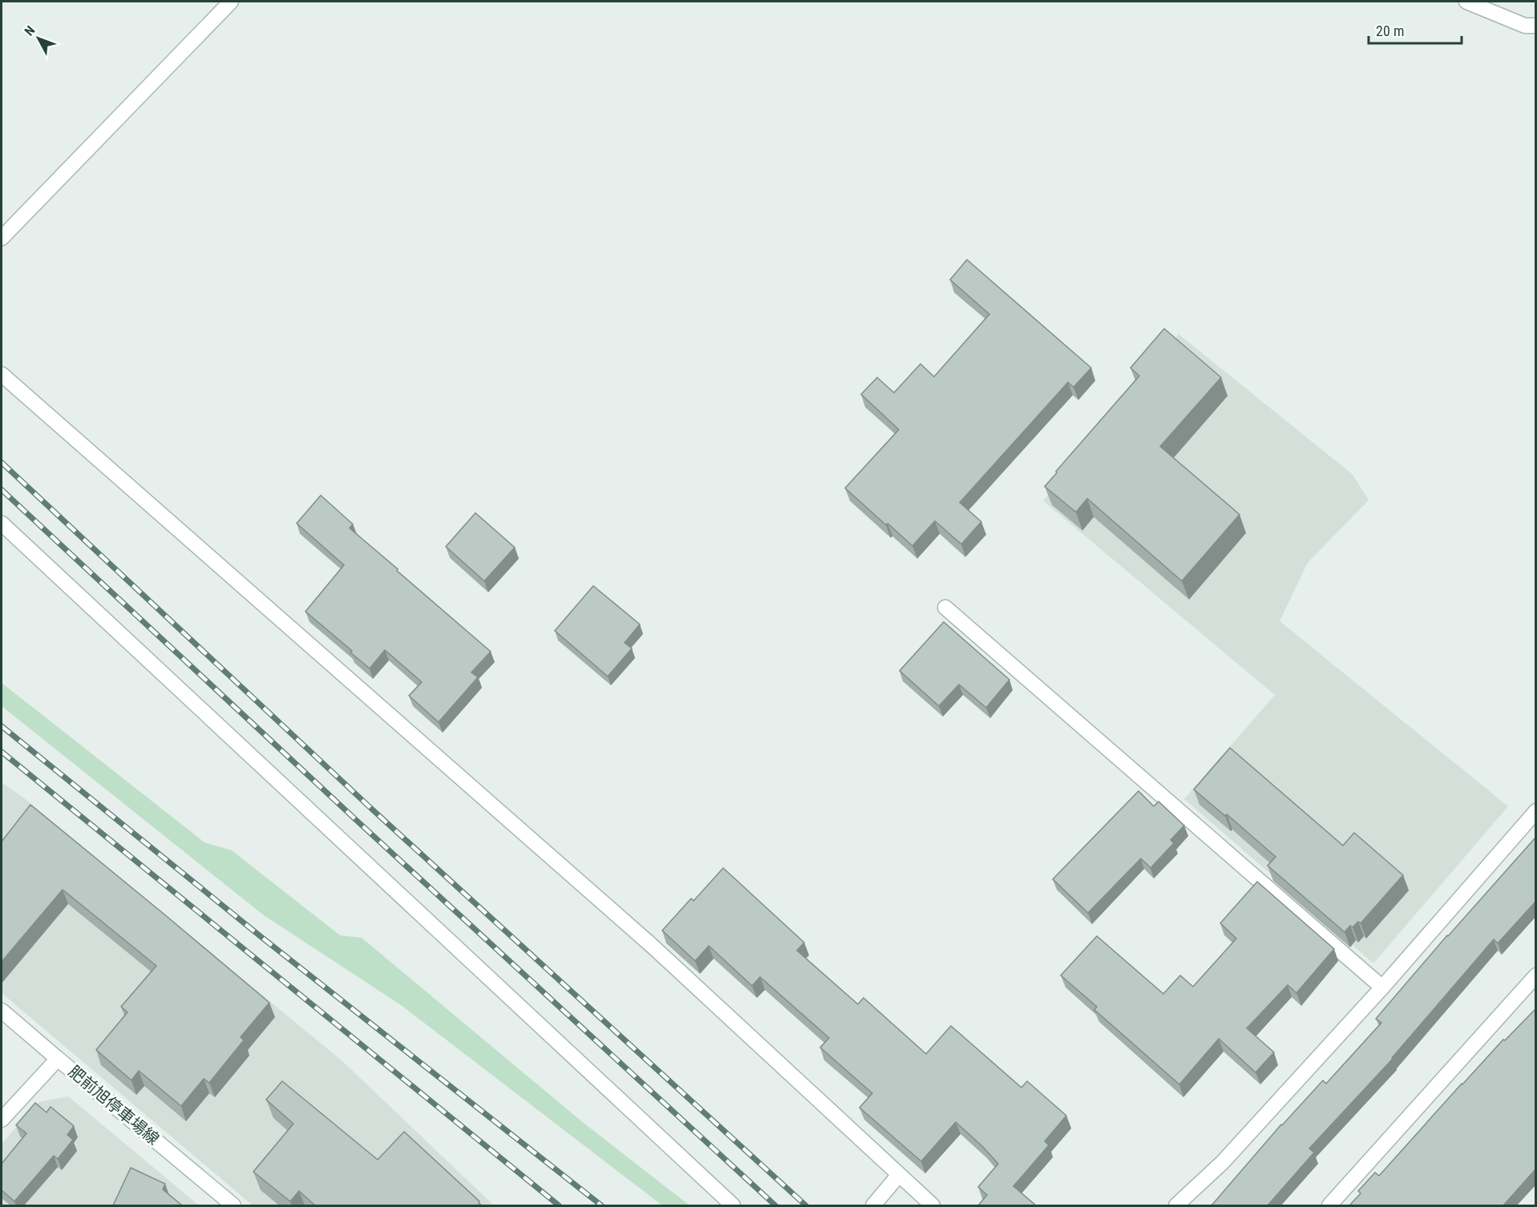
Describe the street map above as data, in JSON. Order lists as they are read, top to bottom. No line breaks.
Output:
{"streets":{"street":["肥前旭停車場線"]},"scale_bar":"20 m","north":"top left"}
